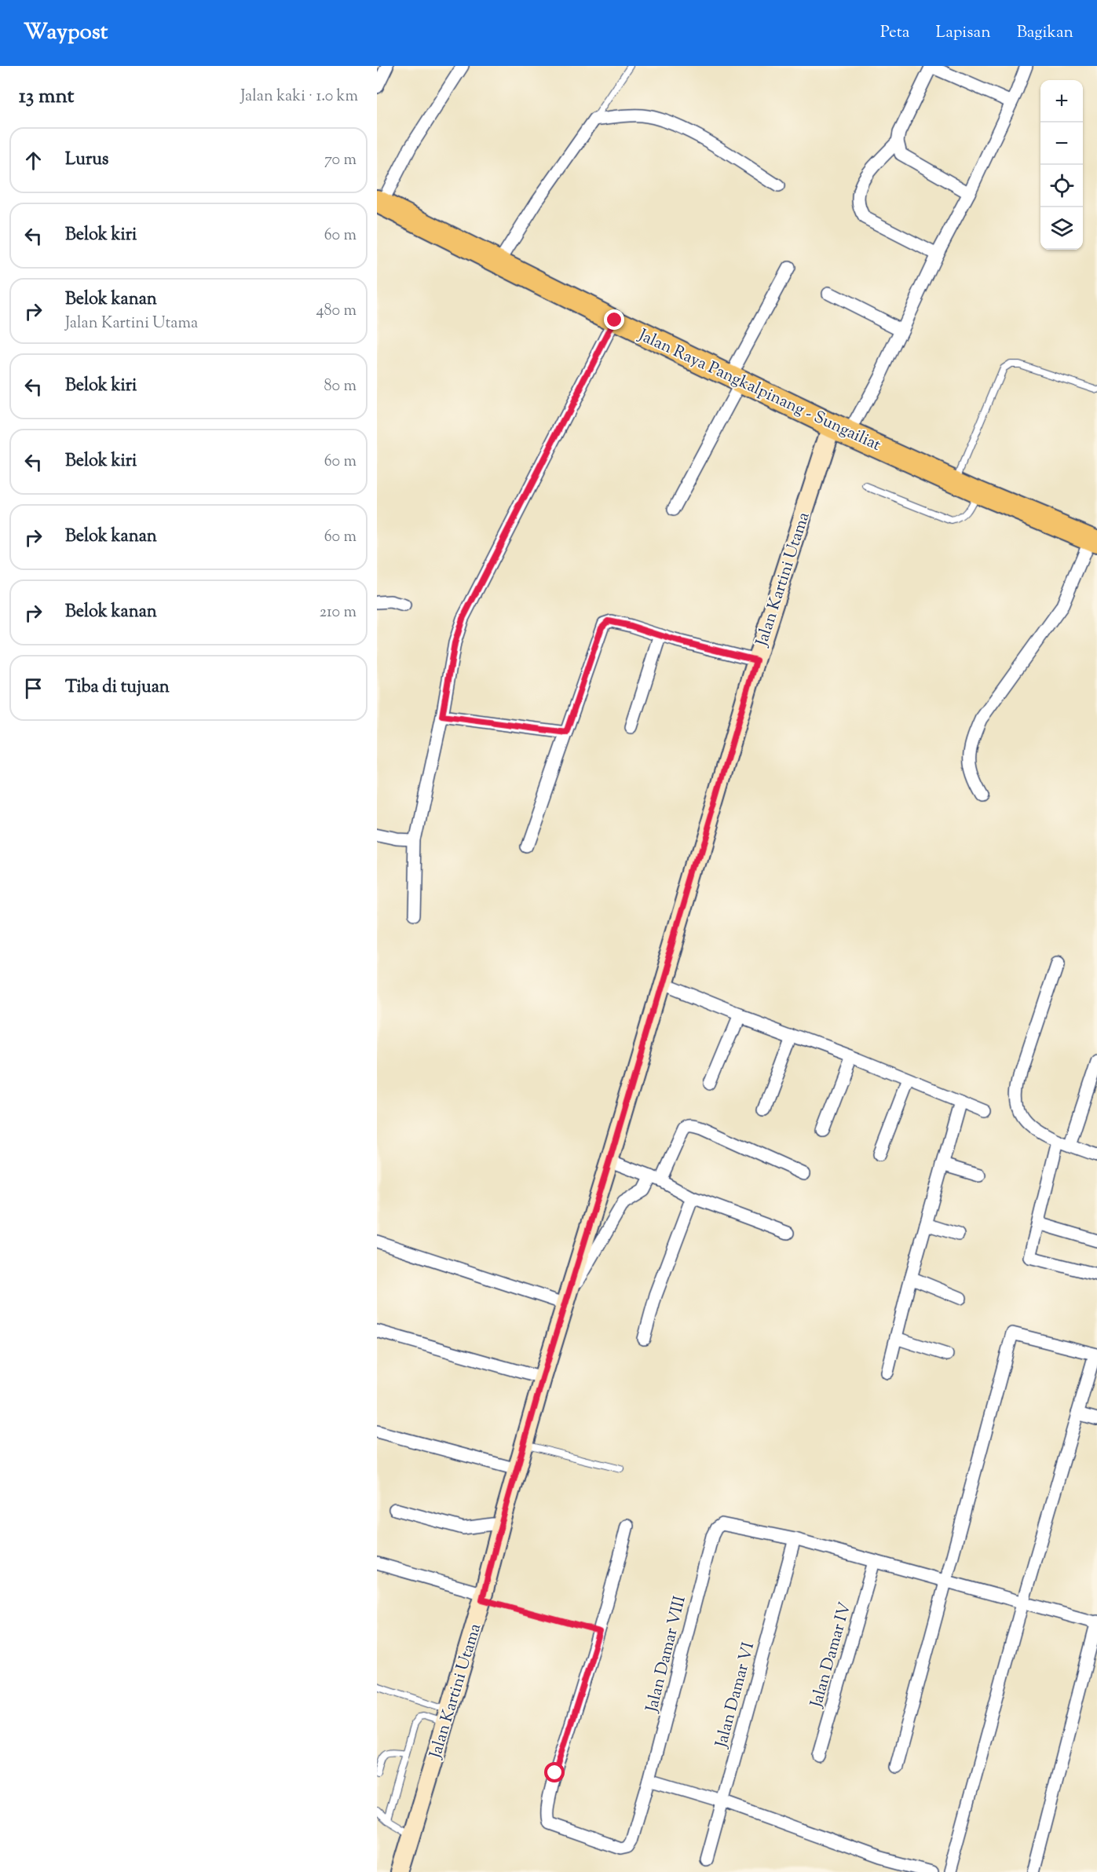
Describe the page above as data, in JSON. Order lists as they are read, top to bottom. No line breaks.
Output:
{"streets":{"highway":["Jalan Raya Pangkalpinang - Sungailiat"],"street":["Jalan Kartini Utama","Jalan Damar VIII","Jalan Damar IV","Jalan Damar VI"]},"crossings":[["Jalan Raya Pangkalpinang - Sungailiat","Jalan Kartini Utama"],["Jalan Damar VIII","Jalan Damar VI"]],"page":{"header":"Waypost","nav":["Peta","Lapisan","Bagikan"],"heading":["13 mnt","Jalan kaki · 1.0 km"],"map_buttons":["+","−"],"list":[["Lurus","70 m"],["Belok kiri","60 m"],["Belok kanan","Jalan Kartini Utama","480 m"],["Belok kiri","80 m"],["Belok kiri","60 m"],["Belok kanan","60 m"],["Belok kanan","210 m"],"Tiba di tujuan"]}}
